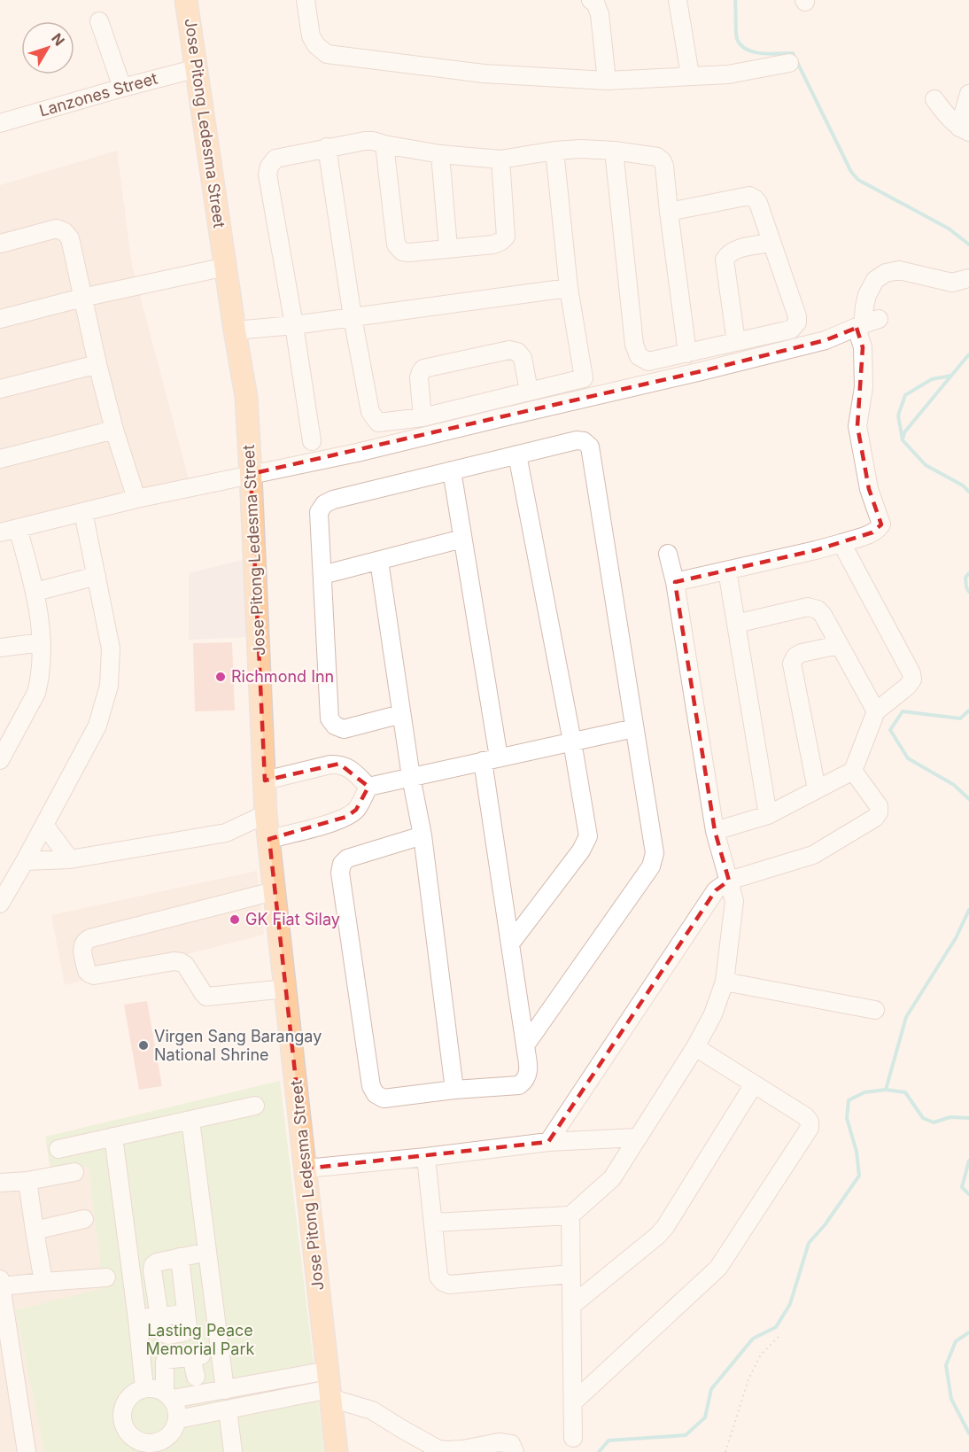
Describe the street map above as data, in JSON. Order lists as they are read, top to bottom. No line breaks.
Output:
{"streets":{"main road":["Jose Pitong Ledesma Street"],"street":["Lanzones Street"]},"crossings":[["Lanzones Street","Jose Pitong Ledesma Street"]],"parks":["Lasting Peace Memorial Park"],"places":["Richmond Inn","GK Fiat Silay","Virgen Sang Barangay National Shrine"],"north":"top right"}
